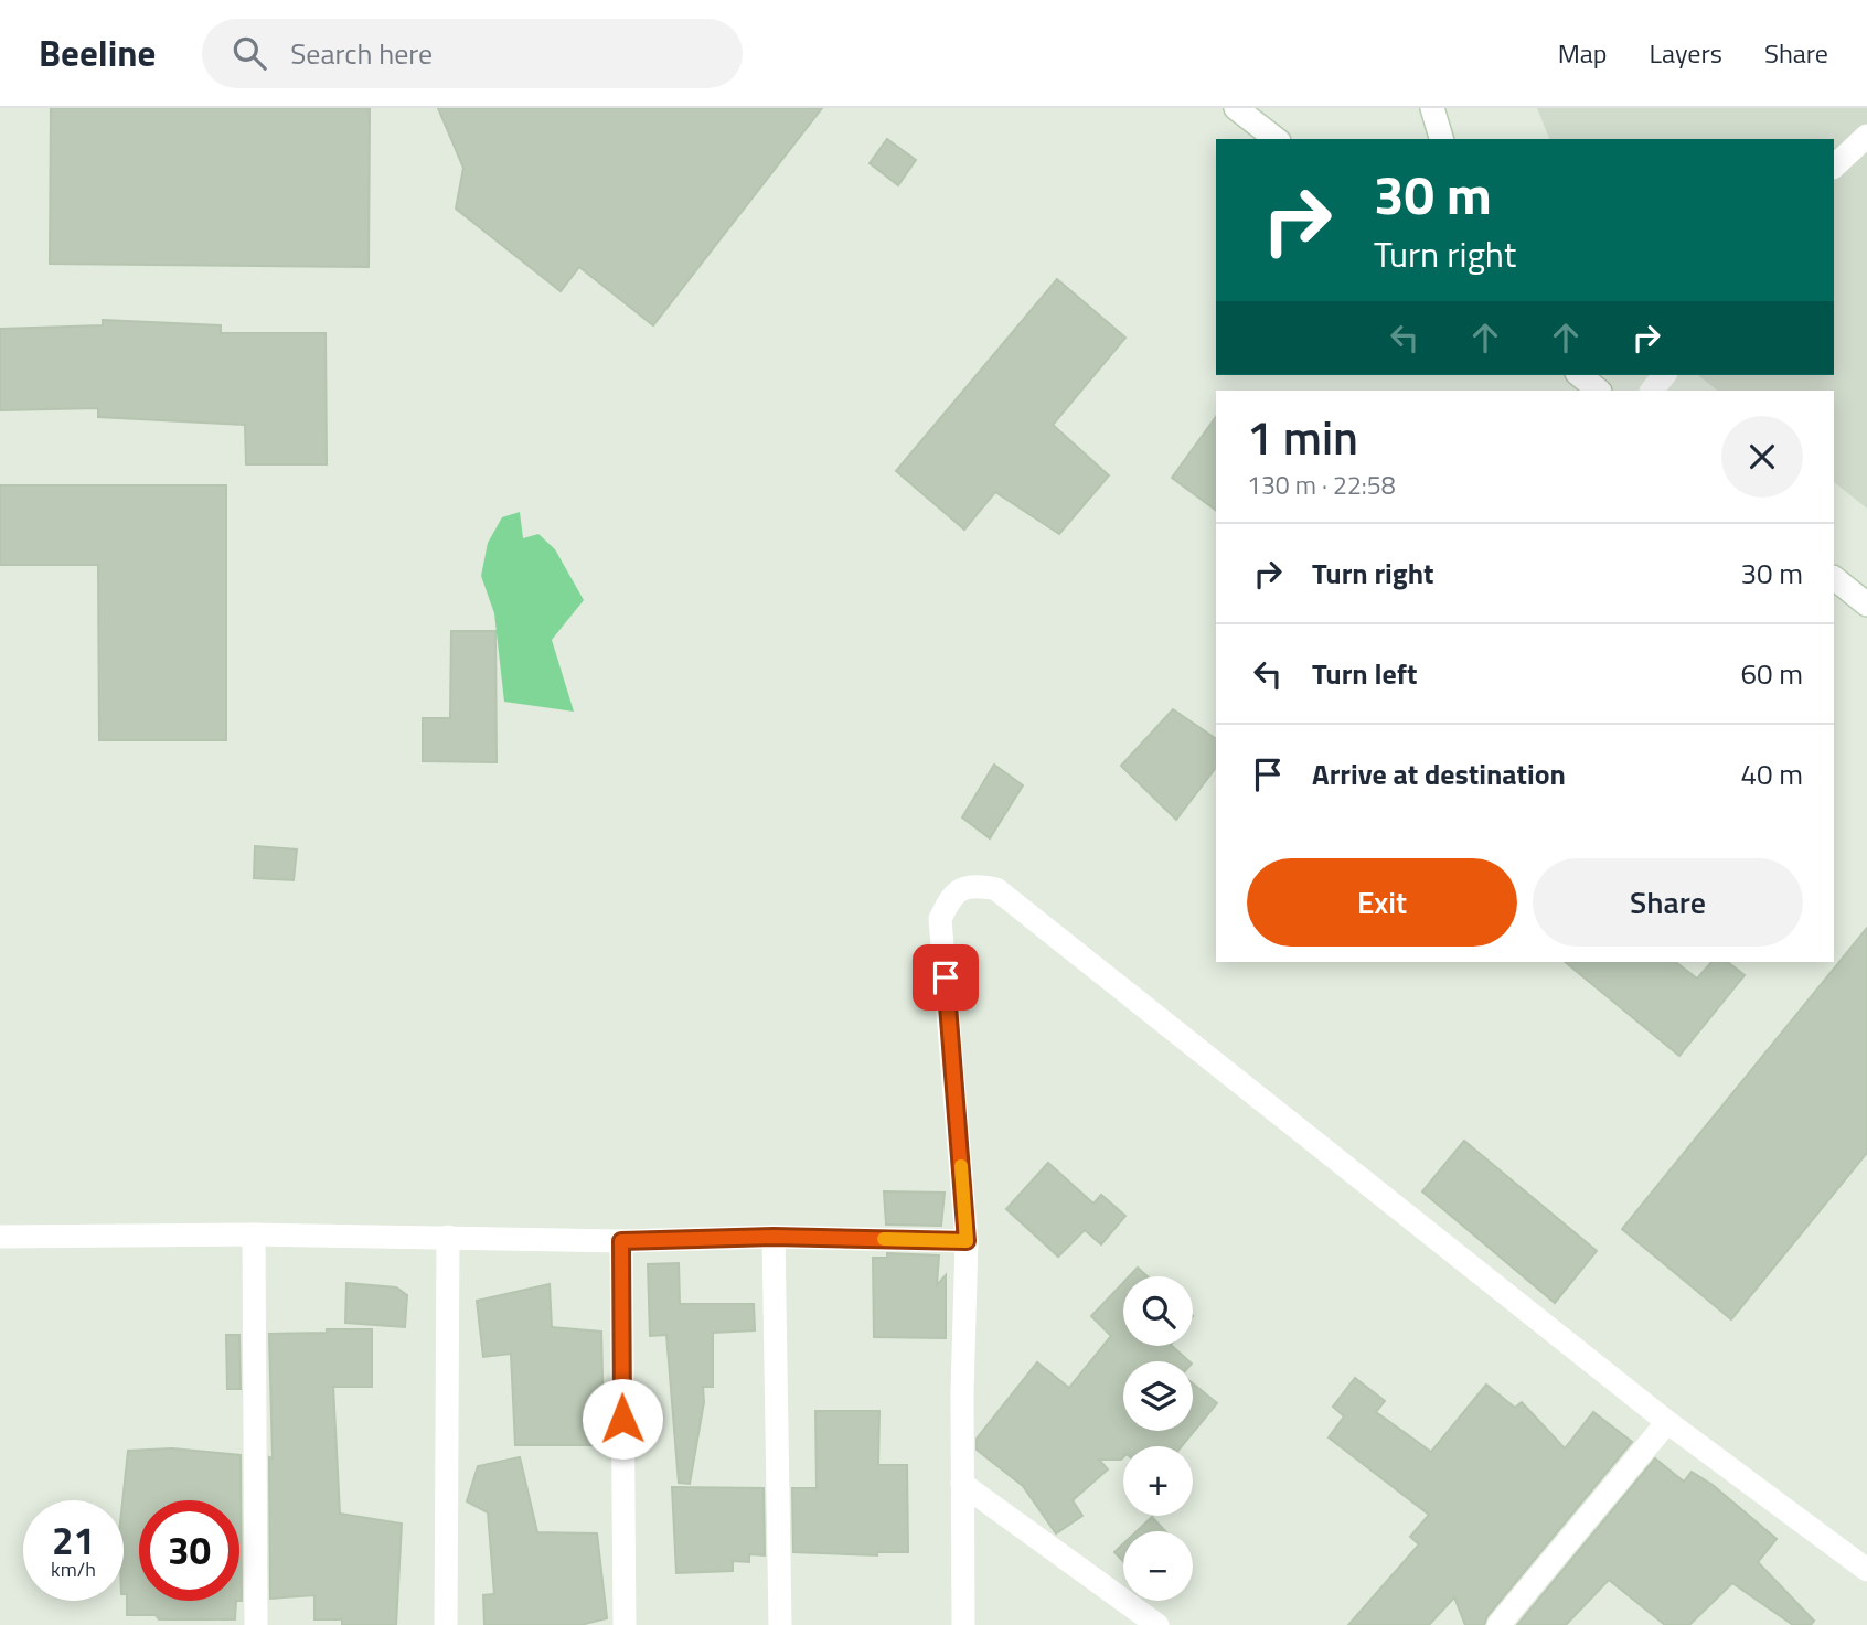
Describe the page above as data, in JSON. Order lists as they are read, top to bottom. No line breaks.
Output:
{"page":{"header":"Beeline","search":"Search here","nav":["Map","Layers","Share"],"turn":["30 m","Turn right"],"heading":["1 min","130 m · 22:58"],"list":[{"name":"Turn right","value":"30 m"},{"name":"Turn left","value":"60 m"},{"name":"Arrive at destination","value":"40 m"}],"buttons":["Exit","Share"],"map_buttons":["+","−"],"speed":"21 km/h","limit":"30"}}
